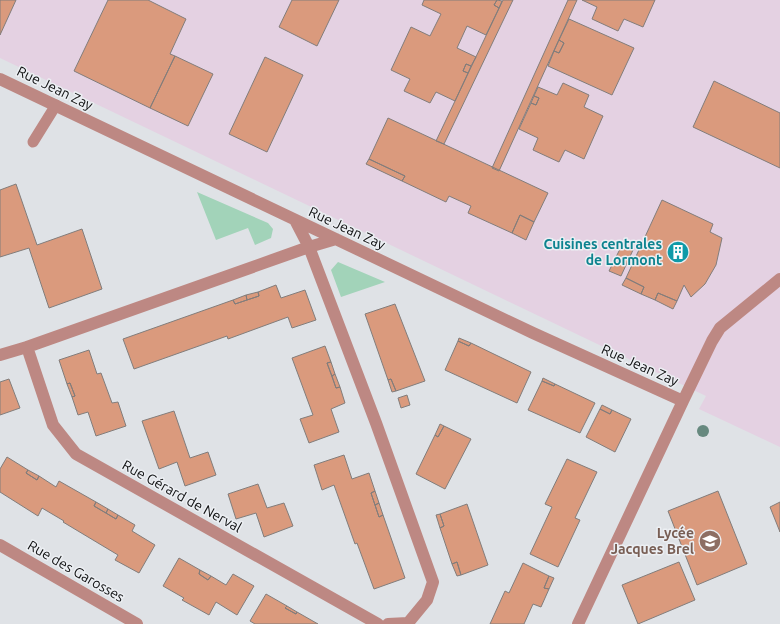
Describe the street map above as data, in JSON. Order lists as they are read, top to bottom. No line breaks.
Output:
{"streets":{"street":["Rue Jean Zay","Rue Gérard de Nerval","Rue des Garosses"]},"places":{"building":["Cuisines centrales de Lormont"],"school or university":["Lycée Jacques Brel"]}}
